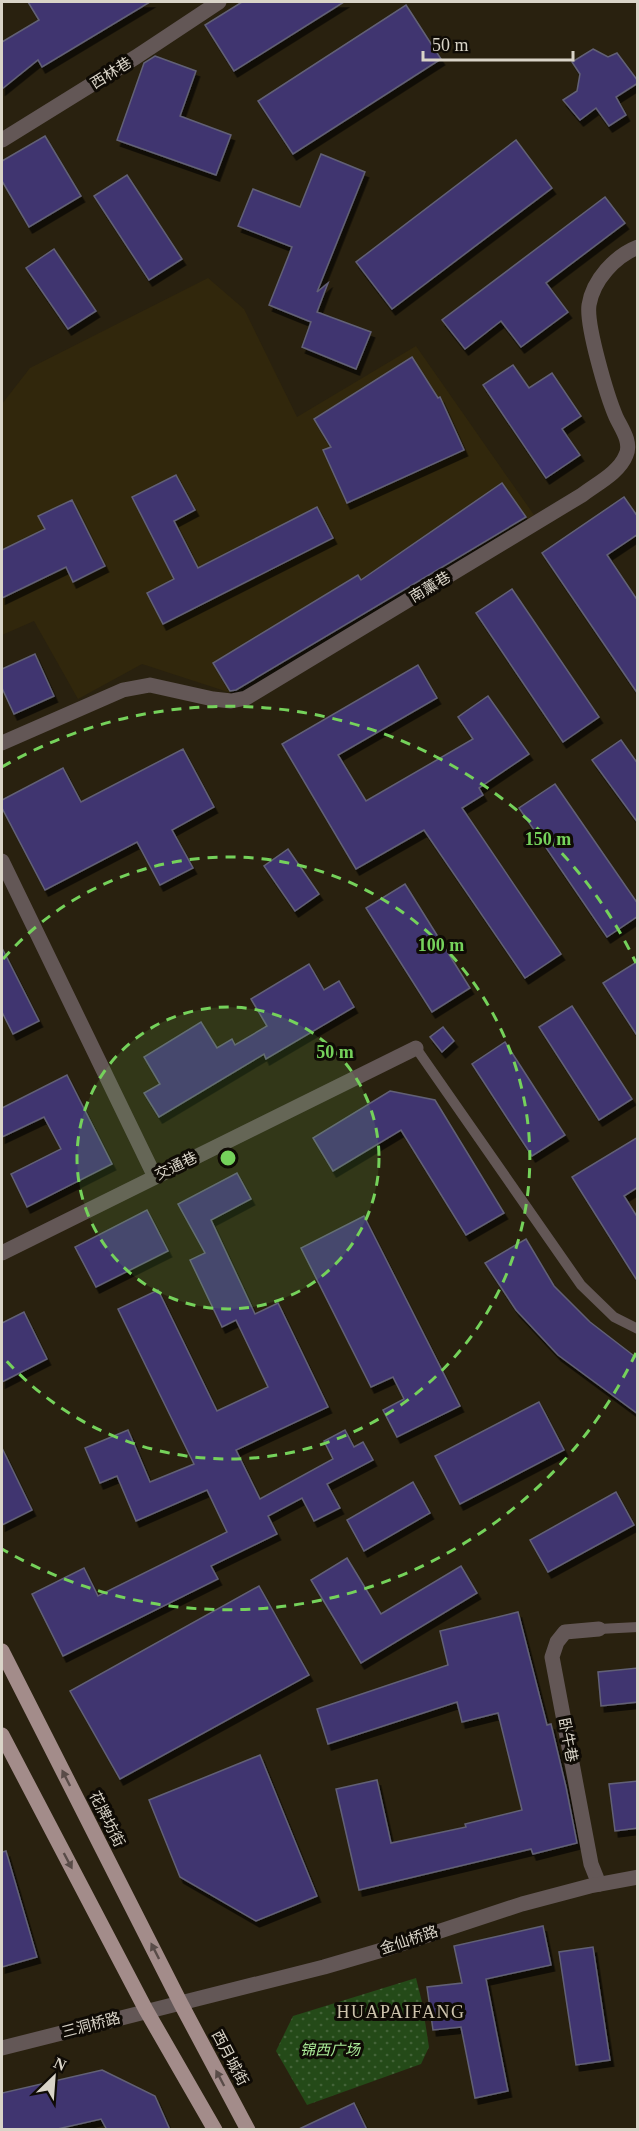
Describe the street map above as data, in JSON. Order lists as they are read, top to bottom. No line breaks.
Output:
{"streets":{"main road":["花牌坊街","西月城街"],"street":["西林巷","南薰巷","交通巷","卧牛巷","金仙桥路","三洞桥路"]},"crossings":[["卧牛巷","金仙桥路"],["花牌坊街","金仙桥路"],["花牌坊街","三洞桥路"],["花牌坊街","西月城街"],["金仙桥路","三洞桥路"],["金仙桥路","西月城街"],["三洞桥路","西月城街"]],"districts":["HUAPAIFANG"],"parks":["锦西广场"],"scale_bar":"50 m","north":"top right","rings":["150 m","100 m","50 m"]}
